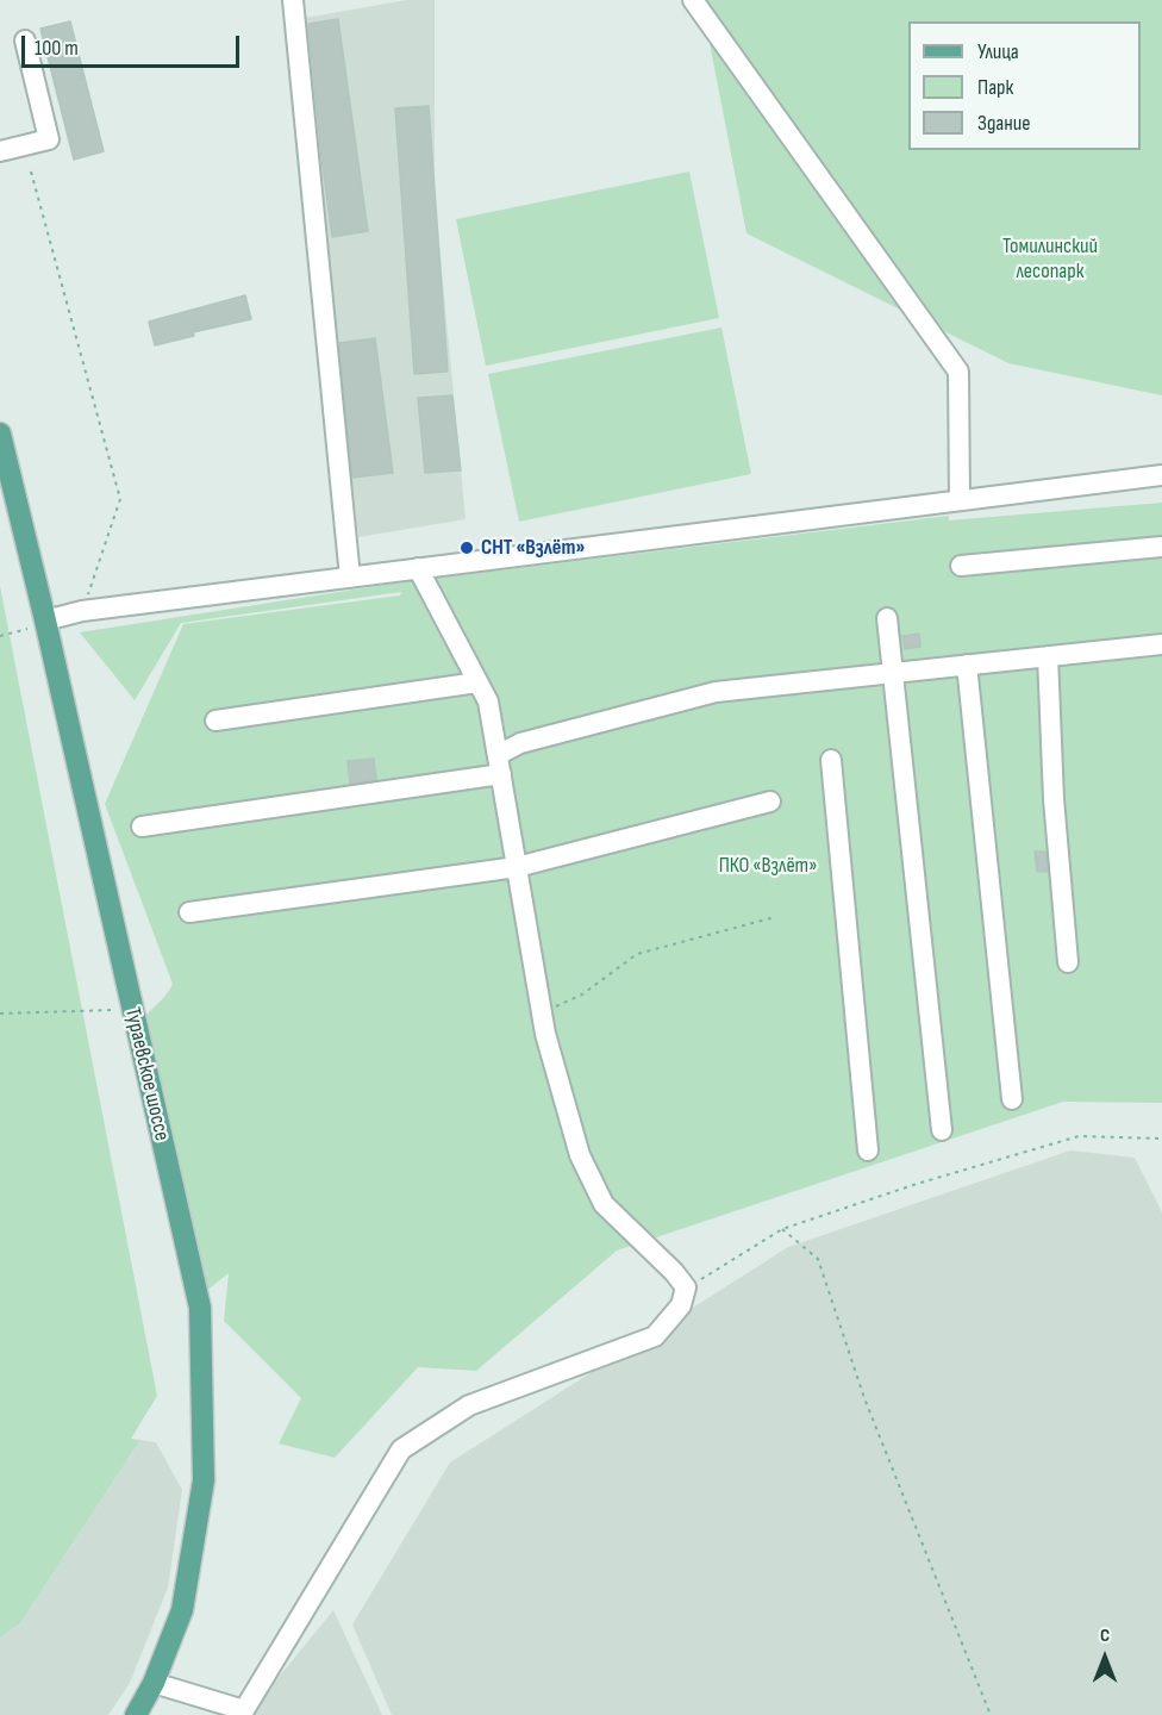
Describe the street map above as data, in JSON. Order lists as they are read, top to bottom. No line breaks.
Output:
{"streets":{"main road":["Тураевское шоссе"]},"parks":["Томилинский лесопарк","ПКО «Взлёт»"],"places":["СНТ «Взлёт»"],"legend":["Улица","Парк","Здание"],"scale_bar":"100 m","north":"top"}
